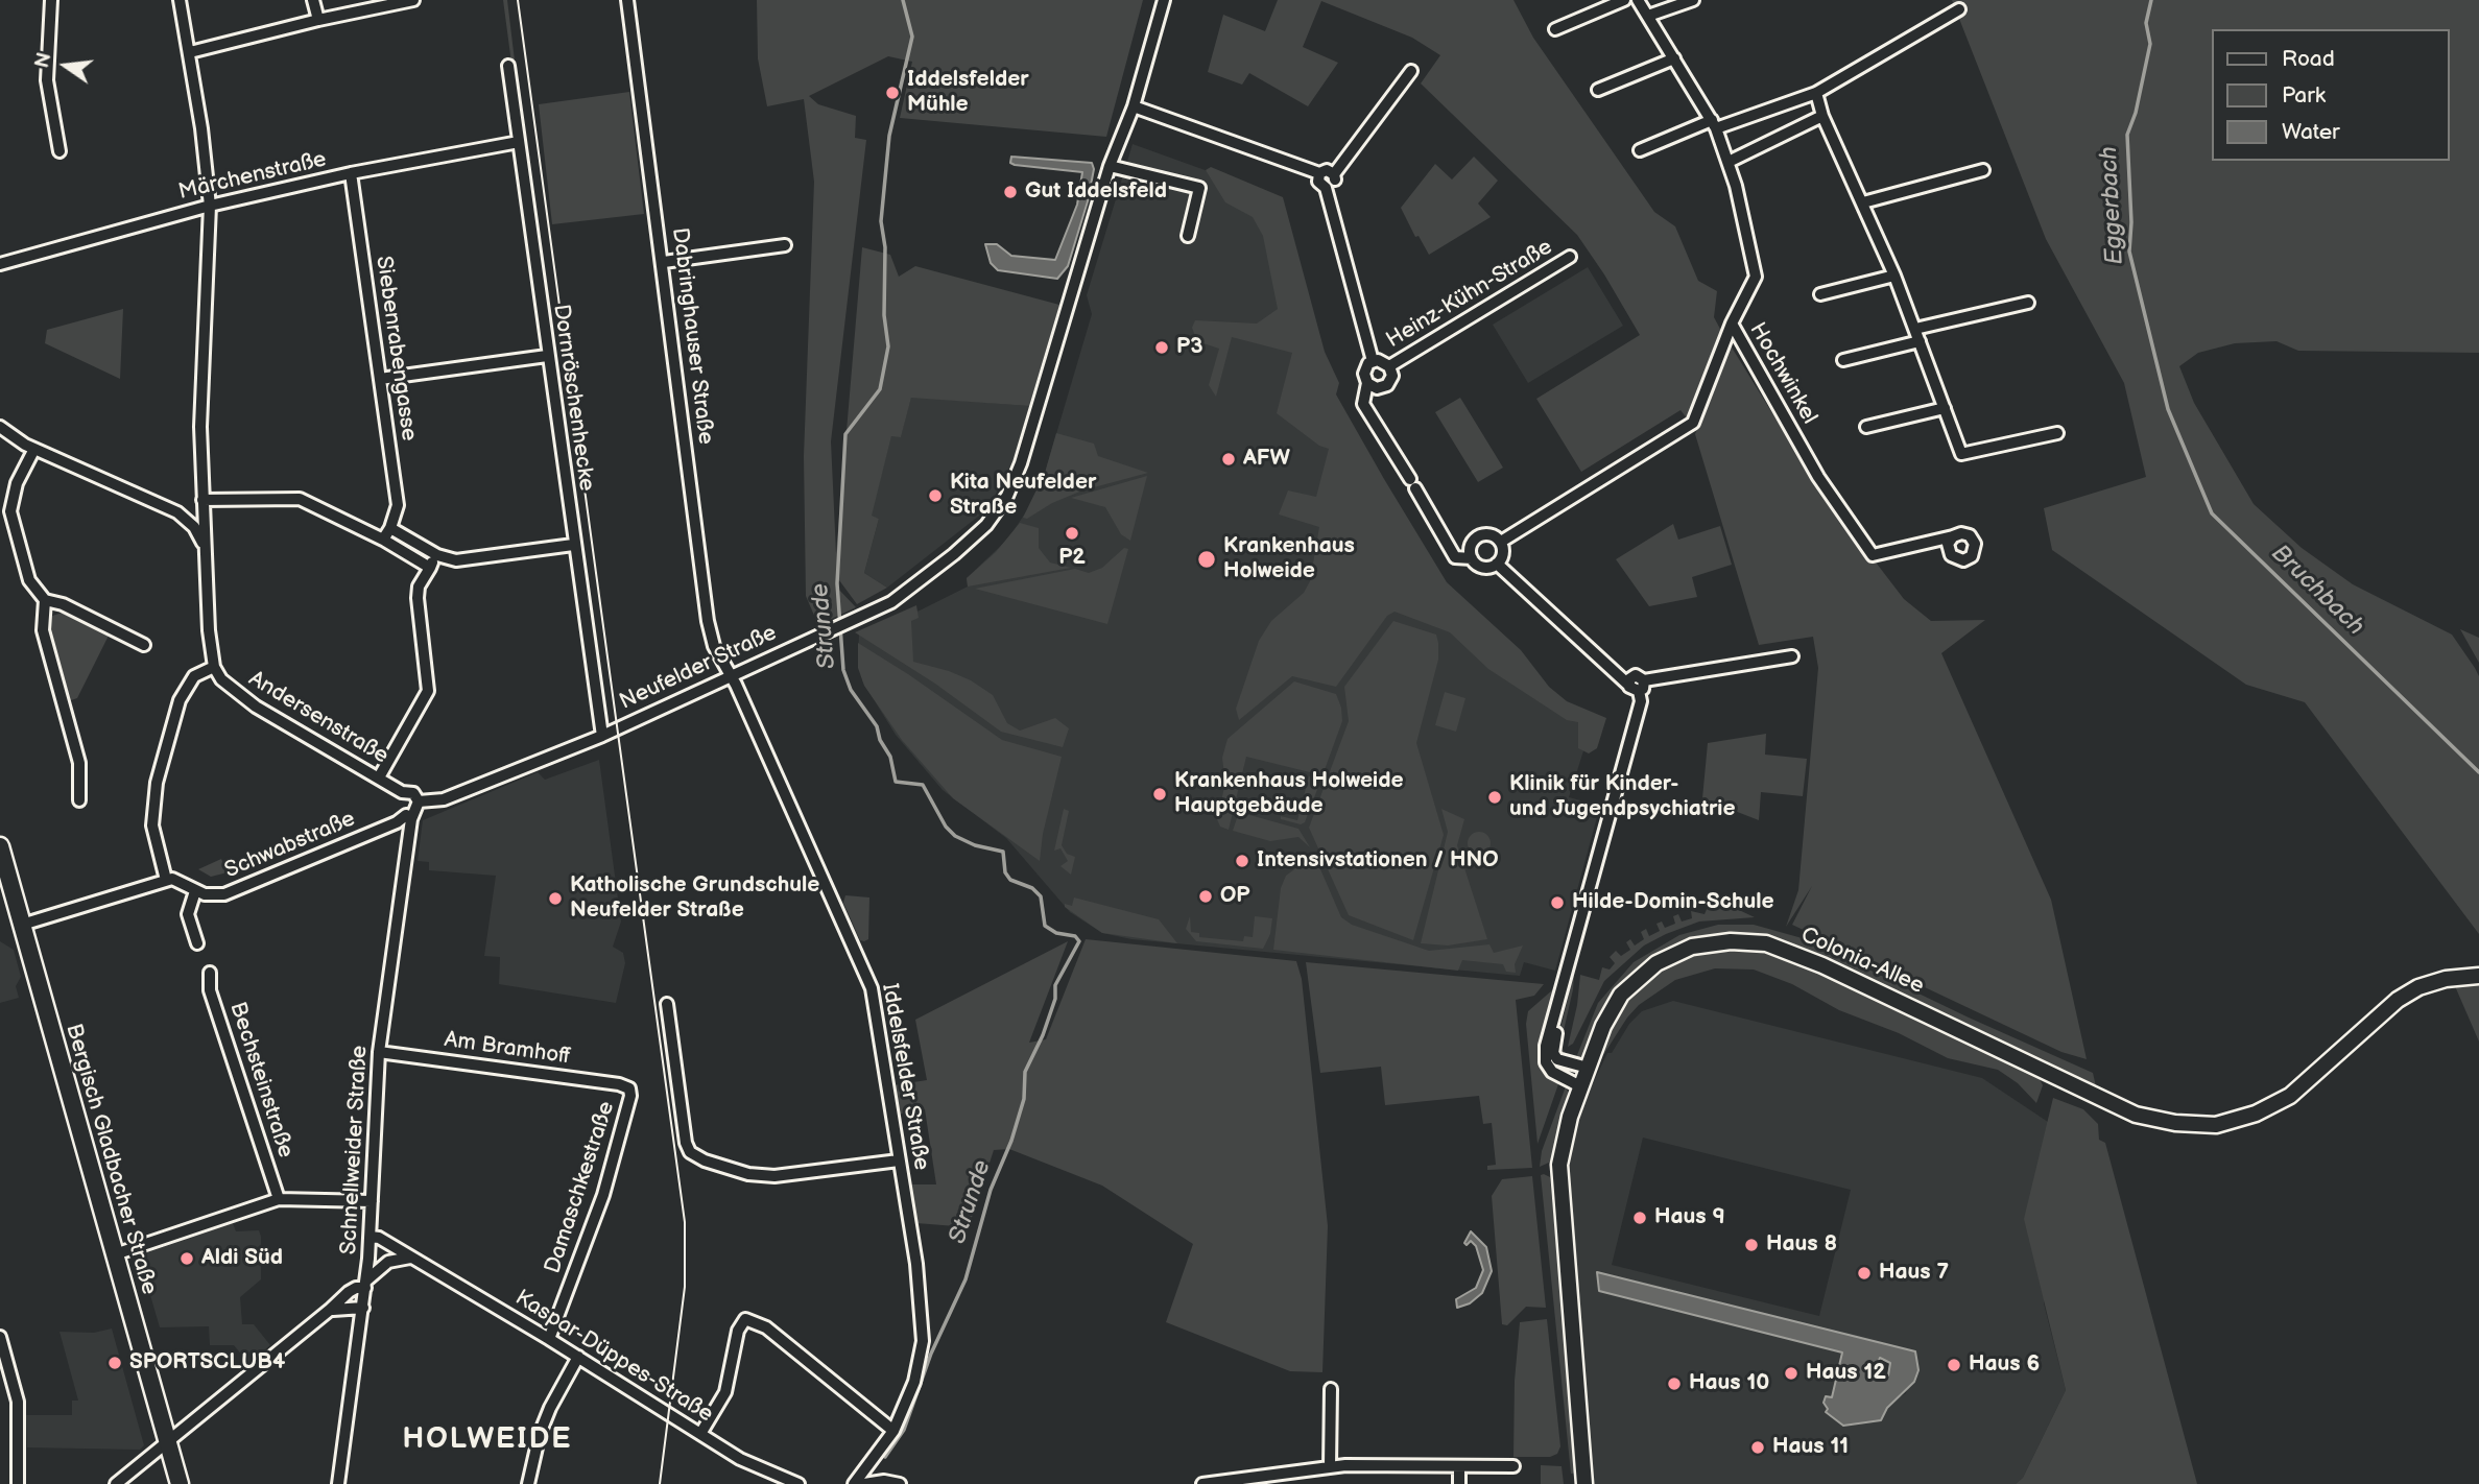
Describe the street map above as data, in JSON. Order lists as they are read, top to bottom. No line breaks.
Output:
{"streets":{"main road":["Colonia-Allee","Bergisch Gladbacher Straße"],"street":["Märchenstraße","Heinz-Kühn-Straße","Dabringhauser Straße","Siebenrabengasse","Hochwinkel","Dornröschenhecke","Neufelder Straße","Andersenstraße","Schwabstraße","Am Bramhoff","Iddelsfelder Straße","Bechsteinstraße","Schnellweider Straße","Damaschkestraße","Kaspar-Düppes-Straße"]},"crossings":[["Märchenstraße","Siebenrabengasse"],["Märchenstraße","Dornröschenhecke"],["Dabringhauser Straße","Neufelder Straße"],["Dabringhauser Straße","Iddelsfelder Straße"],["Dornröschenhecke","Neufelder Straße"],["Neufelder Straße","Andersenstraße"],["Neufelder Straße","Iddelsfelder Straße"],["Andersenstraße","Schwabstraße"],["Andersenstraße","Schnellweider Straße"],["Schwabstraße","Schnellweider Straße"],["Am Bramhoff","Schnellweider Straße"],["Am Bramhoff","Damaschkestraße"],["Schnellweider Straße","Kaspar-Düppes-Straße"],["Damaschkestraße","Kaspar-Düppes-Straße"]],"districts":["HOLWEIDE"],"water":["Eggerbach","Bruchbach","Strunde"],"places":["Iddelsfelder Mühle","Gut Iddelsfeld","P3","AFW","Kita Neufelder Straße","P2","Krankenhaus Holweide","Krankenhaus Holweide Hauptgebäude","Klinik für Kinder- und Jugendpsychiatrie","Intensivstationen / HNO","OP","Katholische Grundschule Neufelder Straße","Hilde-Domin-Schule","Haus 9","Haus 8","Aldi Süd","Haus 7","SPORTSCLUB4","Haus 6","Haus 12","Haus 10","Haus 11"],"legend":["Road","Park","Water"],"north":"left"}
